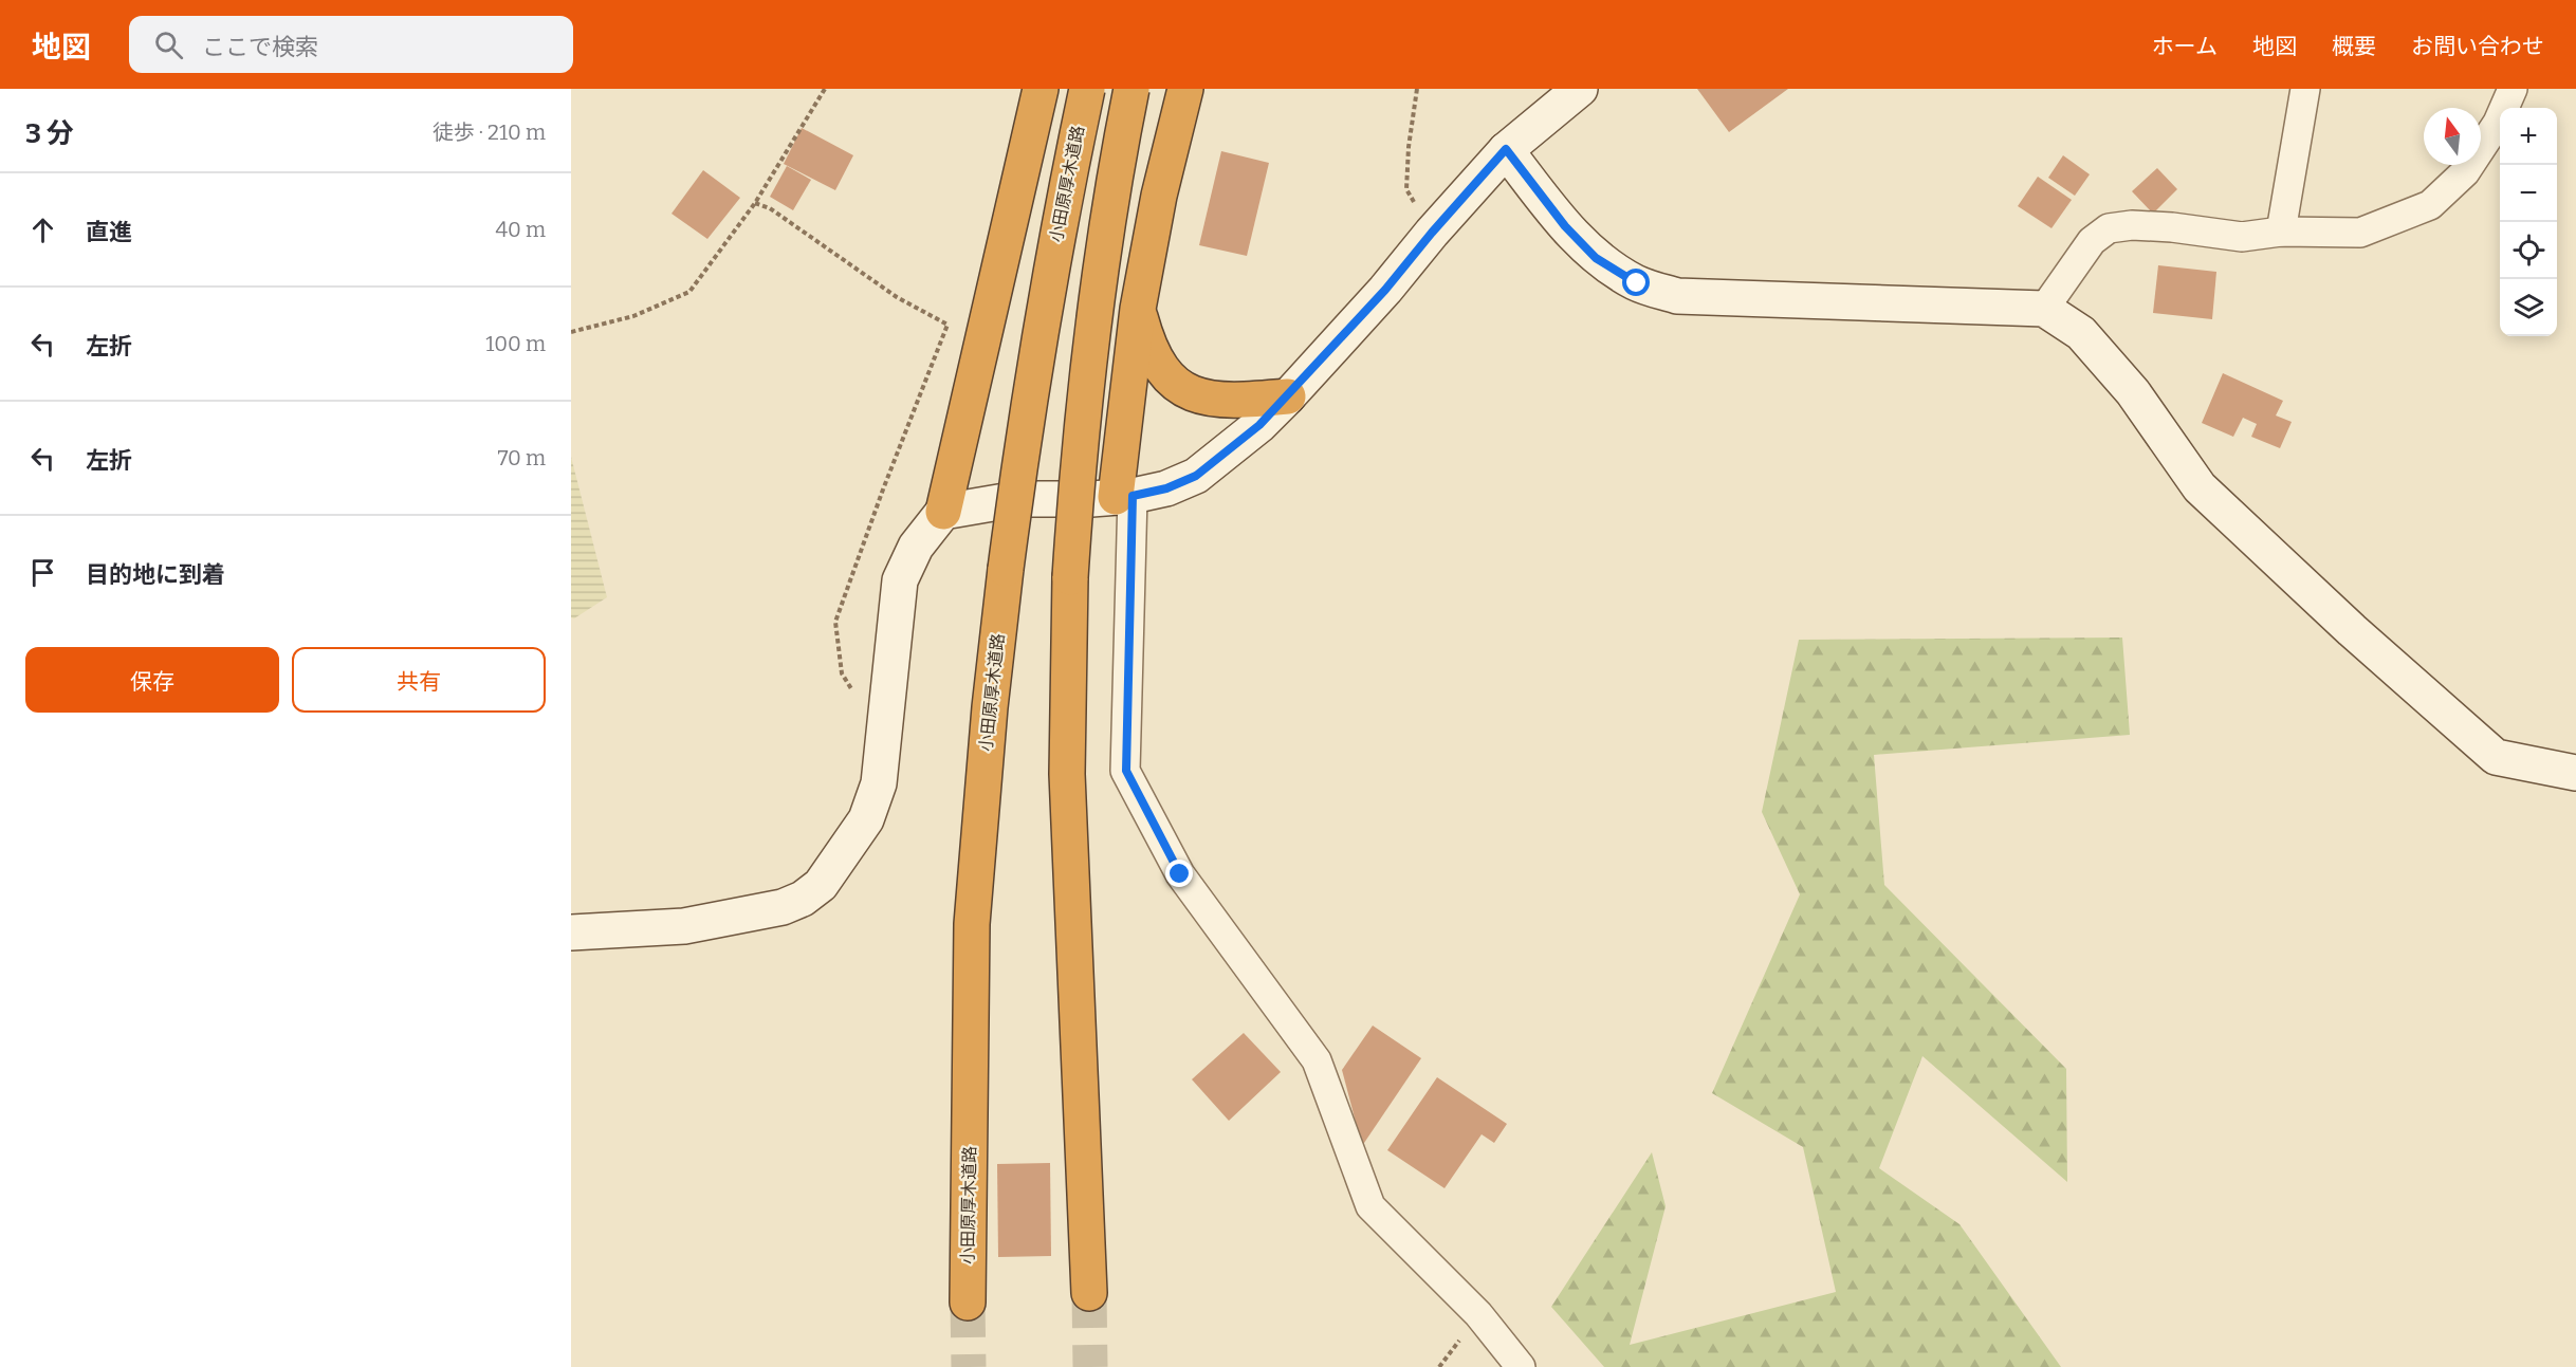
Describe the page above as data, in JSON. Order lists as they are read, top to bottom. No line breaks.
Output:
{"streets":{"highway":["小田原厚木道路"]},"north":"top","page":{"header":"地図","search":"ここで検索","nav":["ホーム","地図","概要","お問い合わせ"],"heading":["3 分","徒歩 · 210 m"],"map_buttons":["+","−"],"list":[["直進","40 m"],["左折","100 m"],["左折","70 m"],"目的地に到着"],"buttons":["保存","共有"]}}
